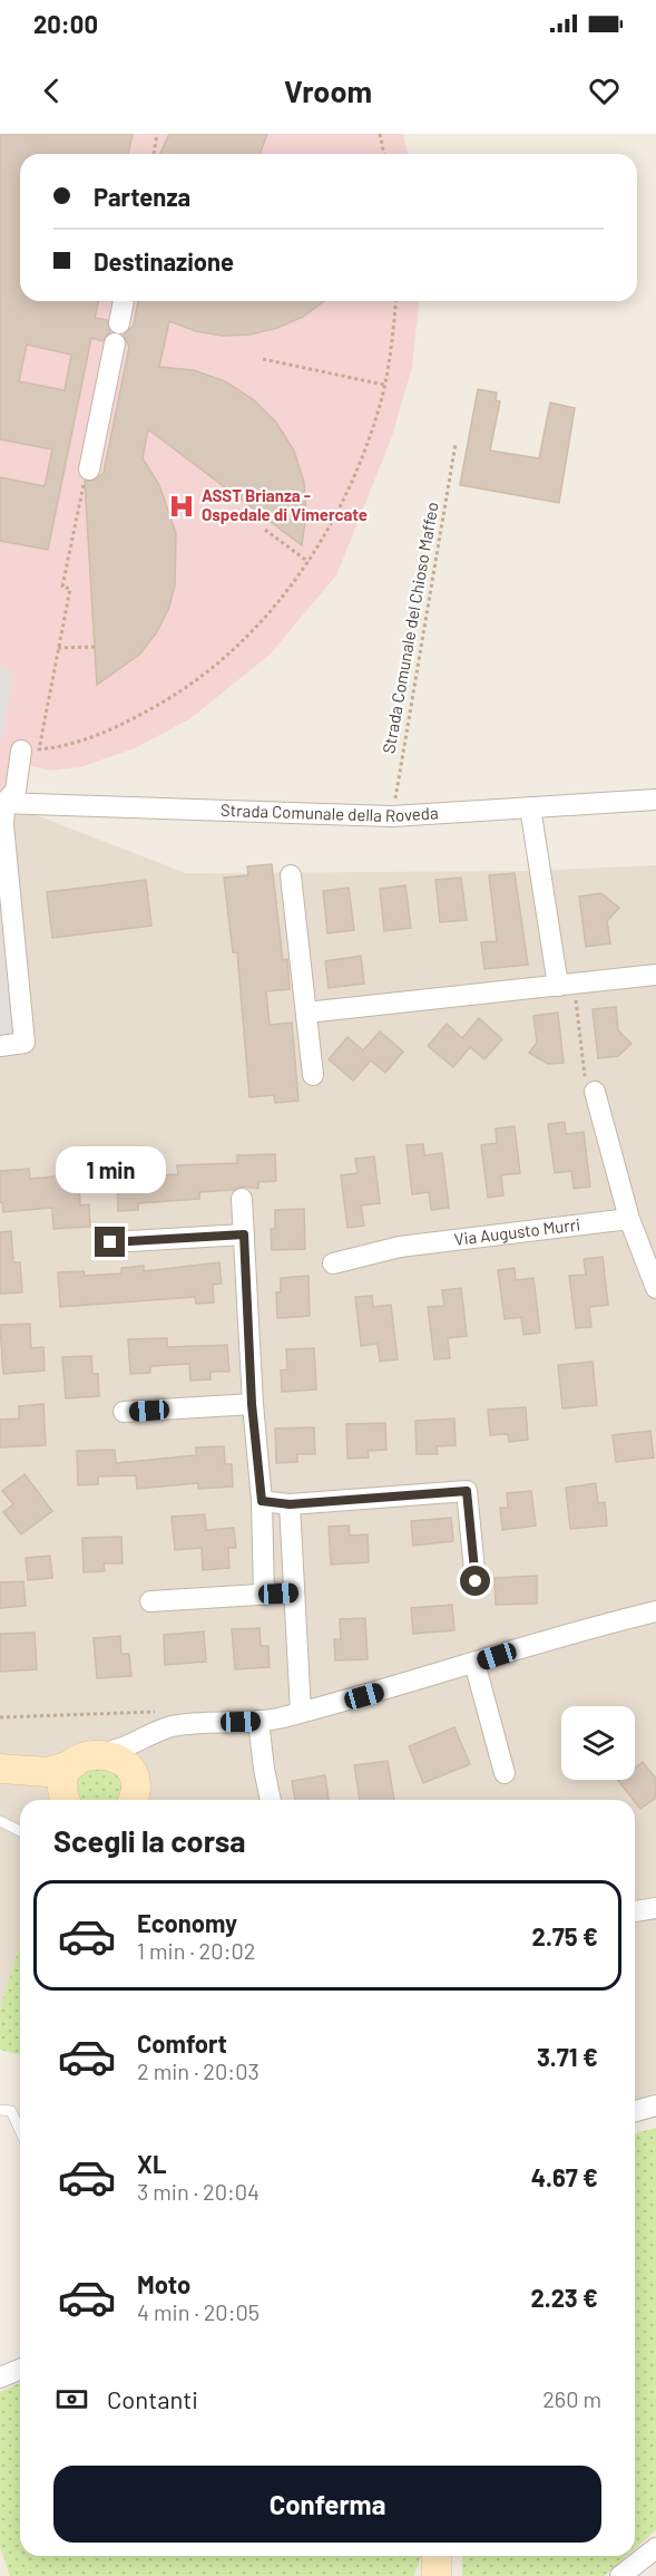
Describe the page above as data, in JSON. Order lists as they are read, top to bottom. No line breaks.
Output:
{"streets":{"street":["Strada Comunale della Roveda","Via Augusto Murri"],"path":["Strada Comunale del Chioso Maffeo"]},"crossings":[["Strada Comunale del Chioso Maffeo","Strada Comunale della Roveda"]],"places":{"hospital":["ASST Brianza - Ospedale di Vimercate"]},"page":{"status":"20:00","header":"Vroom","banner":["Partenza","Destinazione"],"bubble":"1 min","heading":"Scegli la corsa","list":[{"name":"Economy","note":"1 min · 20:02","value":"2.75 €"},{"name":"Comfort","note":"2 min · 20:03","value":"3.71 €"},{"name":"XL","note":"3 min · 20:04","value":"4.67 €"},{"name":"Moto","note":"4 min · 20:05","value":"2.23 €"}],"pay":["Contanti","260 m"],"buttons":"Conferma"}}
